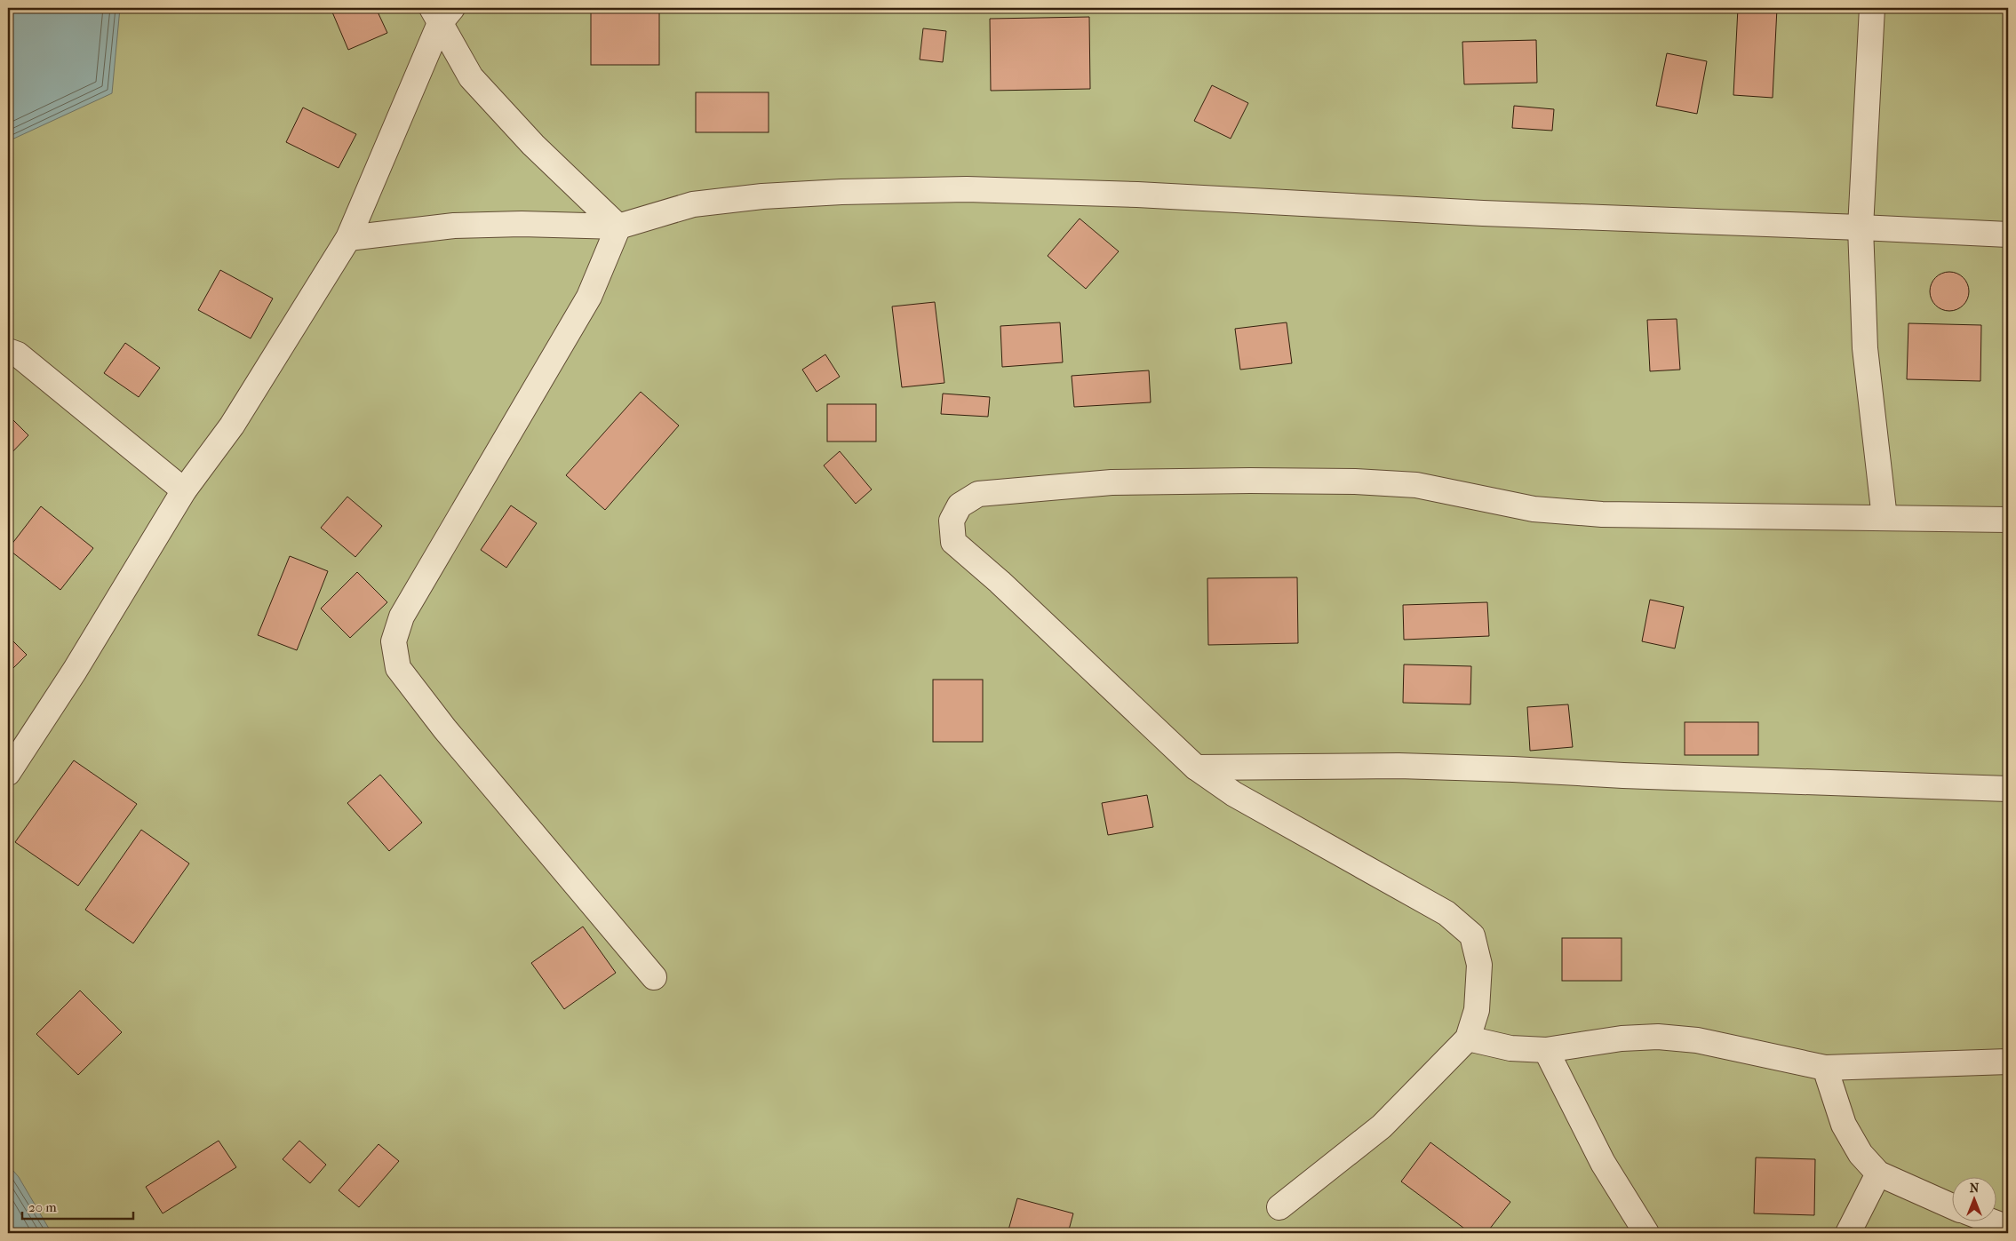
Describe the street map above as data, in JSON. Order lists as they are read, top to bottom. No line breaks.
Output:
{"scale_bar":"20 m","north":"top"}
